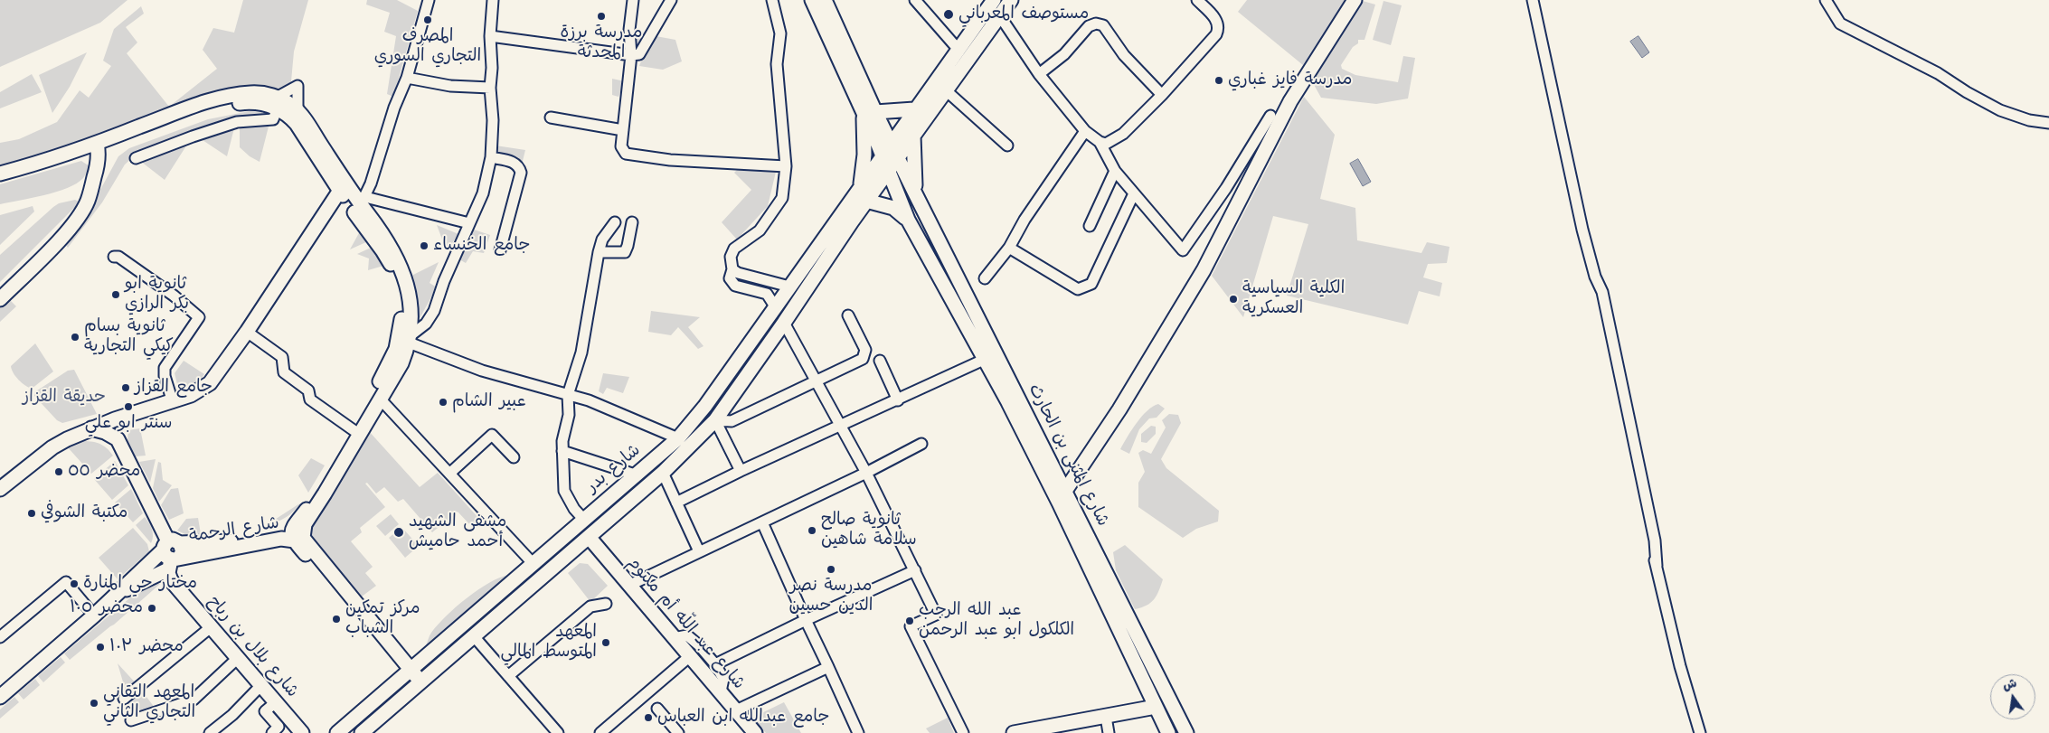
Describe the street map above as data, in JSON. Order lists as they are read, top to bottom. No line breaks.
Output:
{"streets":{"main road":["شارع المثنى بن الحارث","شارع بدر","شارع الرحمة","شارع عبد اللّه أم مكتوم","شارع بلال بن رباح"]},"crossings":[["شارع المثنى بن الحارث","شارع بدر"],["شارع بدر","شارع عبد اللّه أم مكتوم"],["شارع الرحمة","شارع بلال بن رباح"]],"parks":["حديقة القزاز"],"places":["مستوصف المعرباني","مدرسة برزة المحدثة","المصرف التجاري السوري","مدرسة فايز غباري","جامع الخنساء","ثانوية ابو بكر الرازي","الكلية السياسية العسكرية","ثانوية بسام كيكي التجارية","جامع القزاز","عبير الشام","سنتر ابو علي","محضر ٥٥","مكتبة الشوفي","ثانوية صالح سلامة شاهين","مشفى الشهيد أحمد حاميش","مدرسة نصر الدين حسين","مختار حي المنارة","محضر ١٠٥","مركز تمكين الشباب","عبد الله الرجب الكلكول ابو عبد الرحمن","المعهد المتوسط المالي","محضر ١٠٣","المعهد التقاني التجاري الثاني","جامع عبدالله ابن العباس"],"north":"top"}
